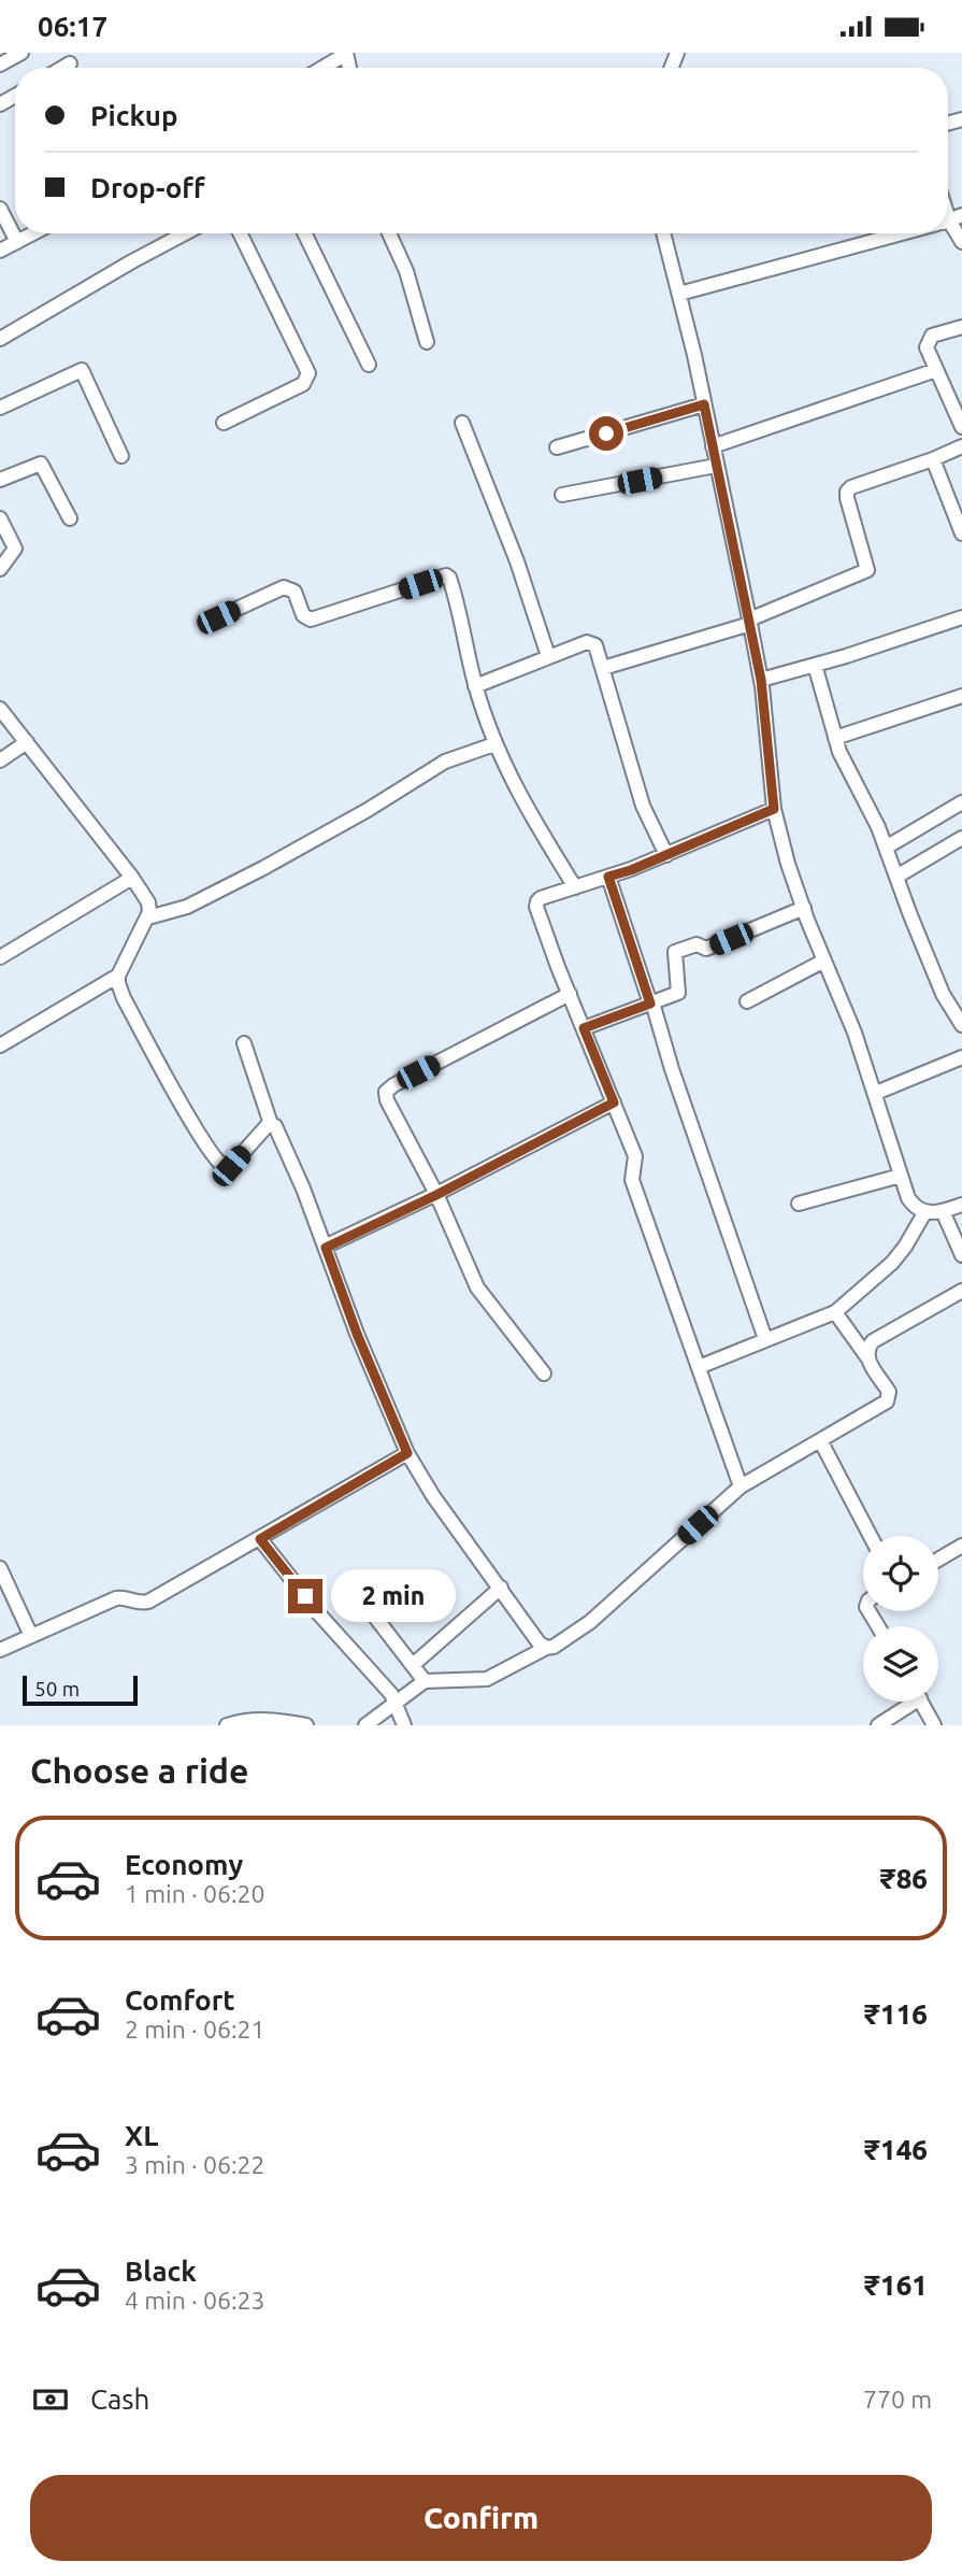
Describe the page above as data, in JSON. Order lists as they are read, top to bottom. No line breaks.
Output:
{"scale_bar":"50 m","page":{"status":"06:17","banner":["Pickup","Drop-off"],"bubble":"2 min","scale":"50 m","heading":"Choose a ride","list":[{"name":"Economy","note":"1 min · 06:20","value":"₹86"},{"name":"Comfort","note":"2 min · 06:21","value":"₹116"},{"name":"XL","note":"3 min · 06:22","value":"₹146"},{"name":"Black","note":"4 min · 06:23","value":"₹161"}],"pay":["Cash","770 m"],"buttons":"Confirm"}}
